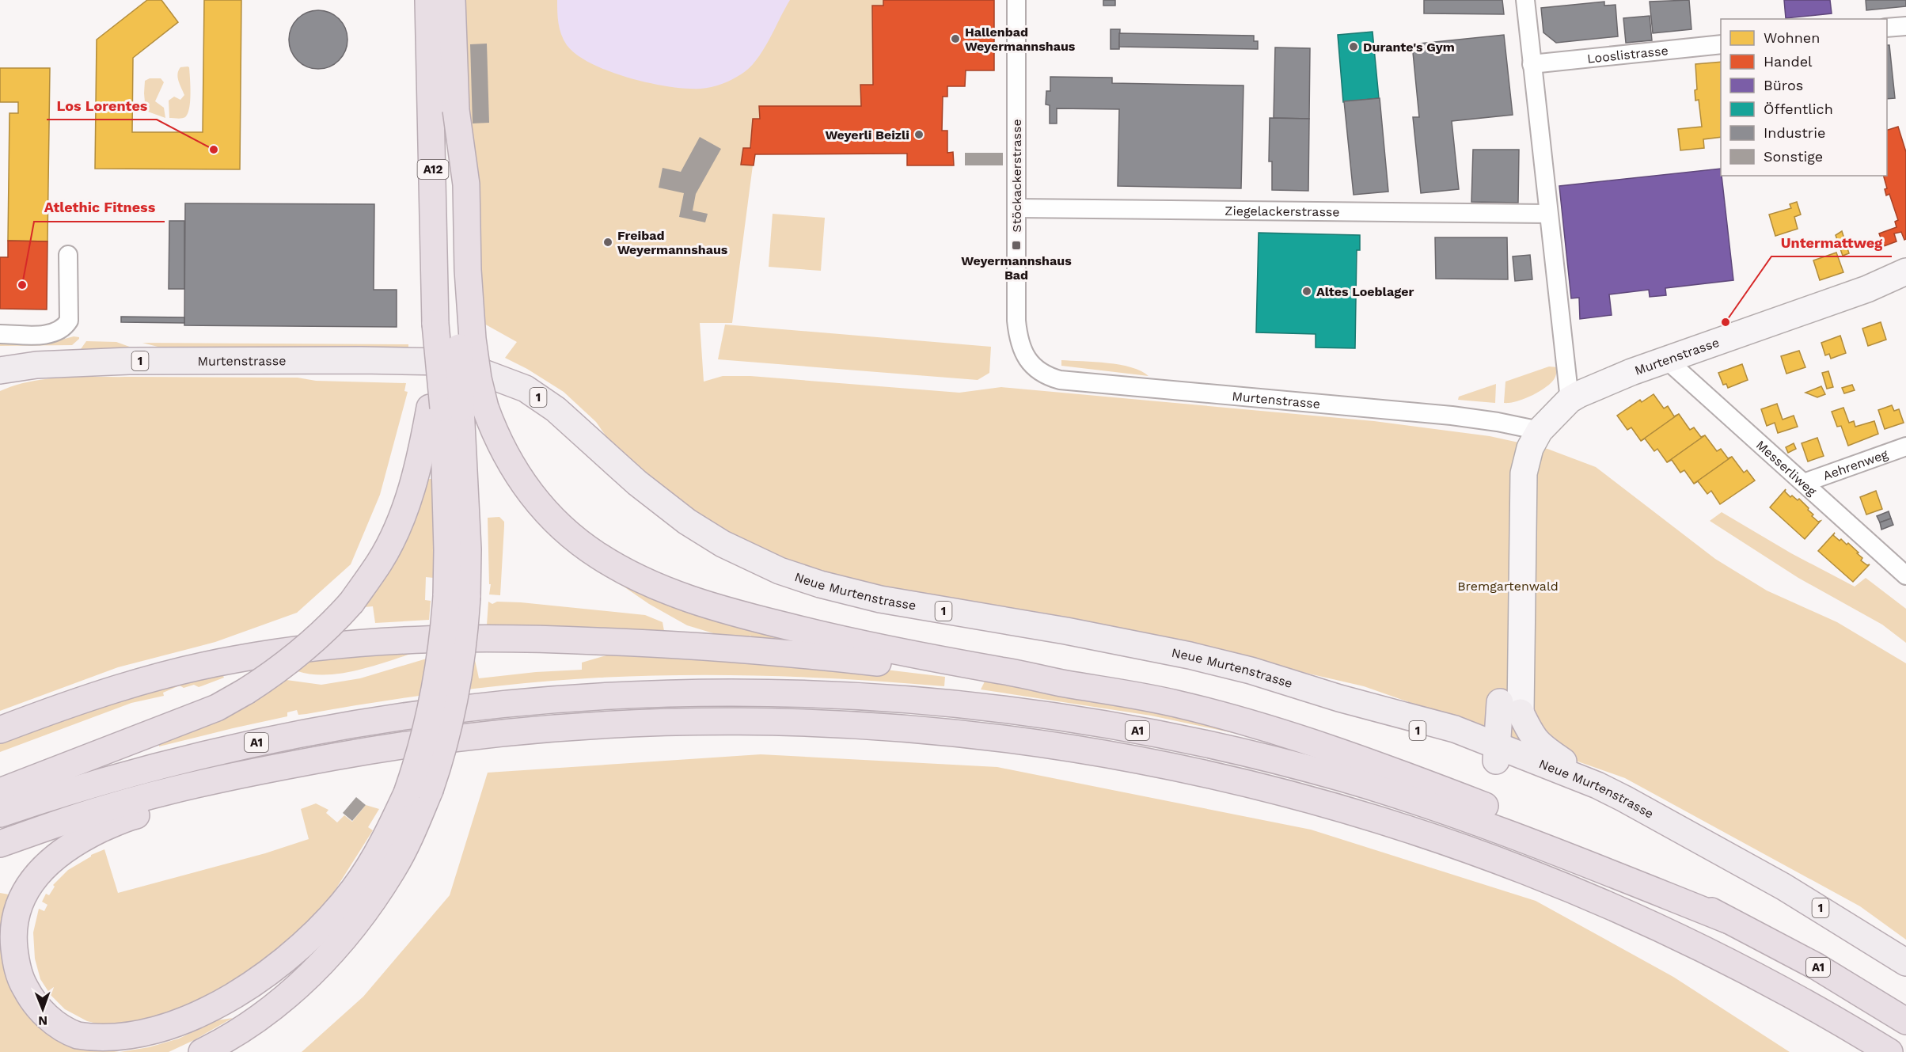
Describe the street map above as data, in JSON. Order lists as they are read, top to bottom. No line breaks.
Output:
{"streets":{"highway":["A12","A1"],"main road":["Murtenstrasse","1","Neue Murtenstrasse"],"street":["Looslistrasse","Stöckackerstrasse","Ziegelackerstrasse","Aehrenweg","Messerliweg"]},"crossings":[["Stöckackerstrasse","Ziegelackerstrasse"],["Stöckackerstrasse","Murtenstrasse"],["Murtenstrasse","Messerliweg"],["Murtenstrasse","Neue Murtenstrasse"],["Aehrenweg","Messerliweg"]],"parks":["Bremgartenwald"],"places":{"other":["Hallenbad Weyermannshaus","Durante's Gym","Weyerli Beizli","Los Lorentes","Freibad Weyermannshaus","Atlethic Fitness","Altes Loeblager","Untermattweg"],"transit":["Weyermannshaus Bad"]},"legend":["Wohnen","Handel","Büros","Öffentlich","Industrie","Sonstige"],"north":"bottom"}
